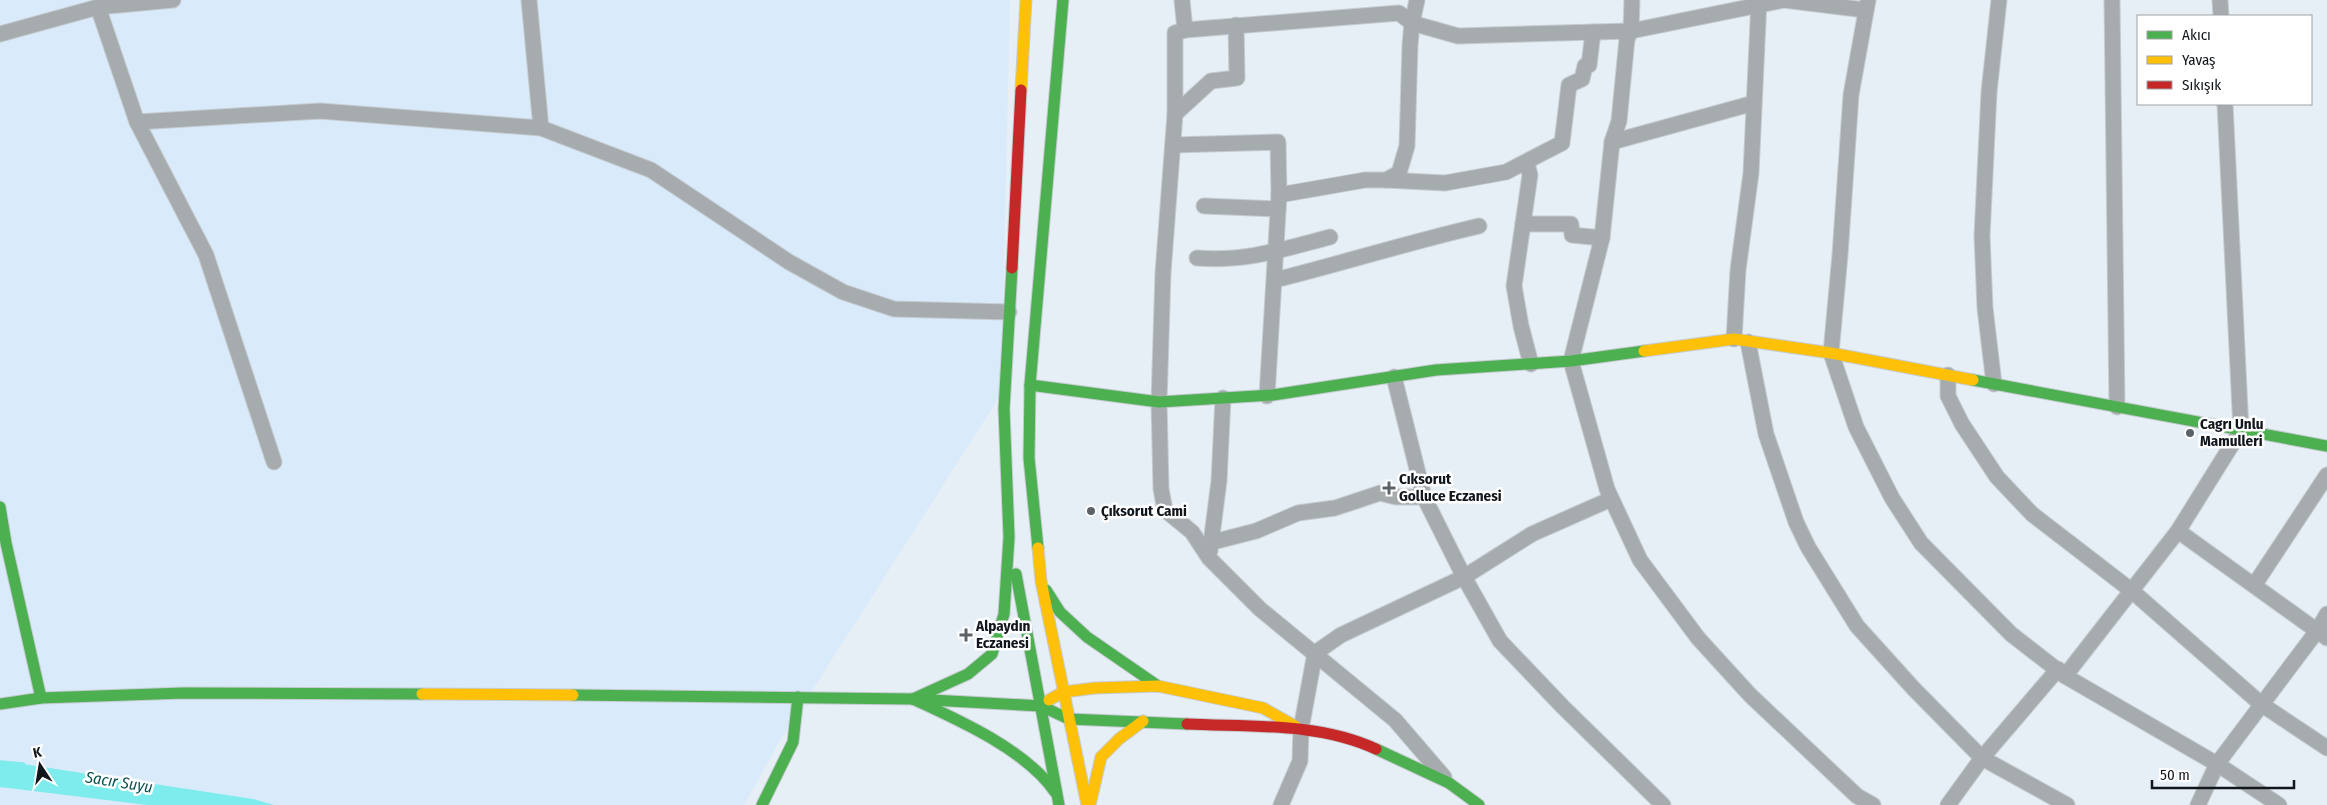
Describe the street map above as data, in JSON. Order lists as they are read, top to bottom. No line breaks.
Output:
{"water":["Sacır Suyu"],"places":{"other":["Cagrı Unlu Mamulleri","Çıksorut Cami"],"health":["Cıksorut Golluce Eczanesi","Alpaydın Eczanesi"]},"legend":["Akıcı","Yavaş","Sıkışık"],"scale_bar":"50 m","north":"top"}
